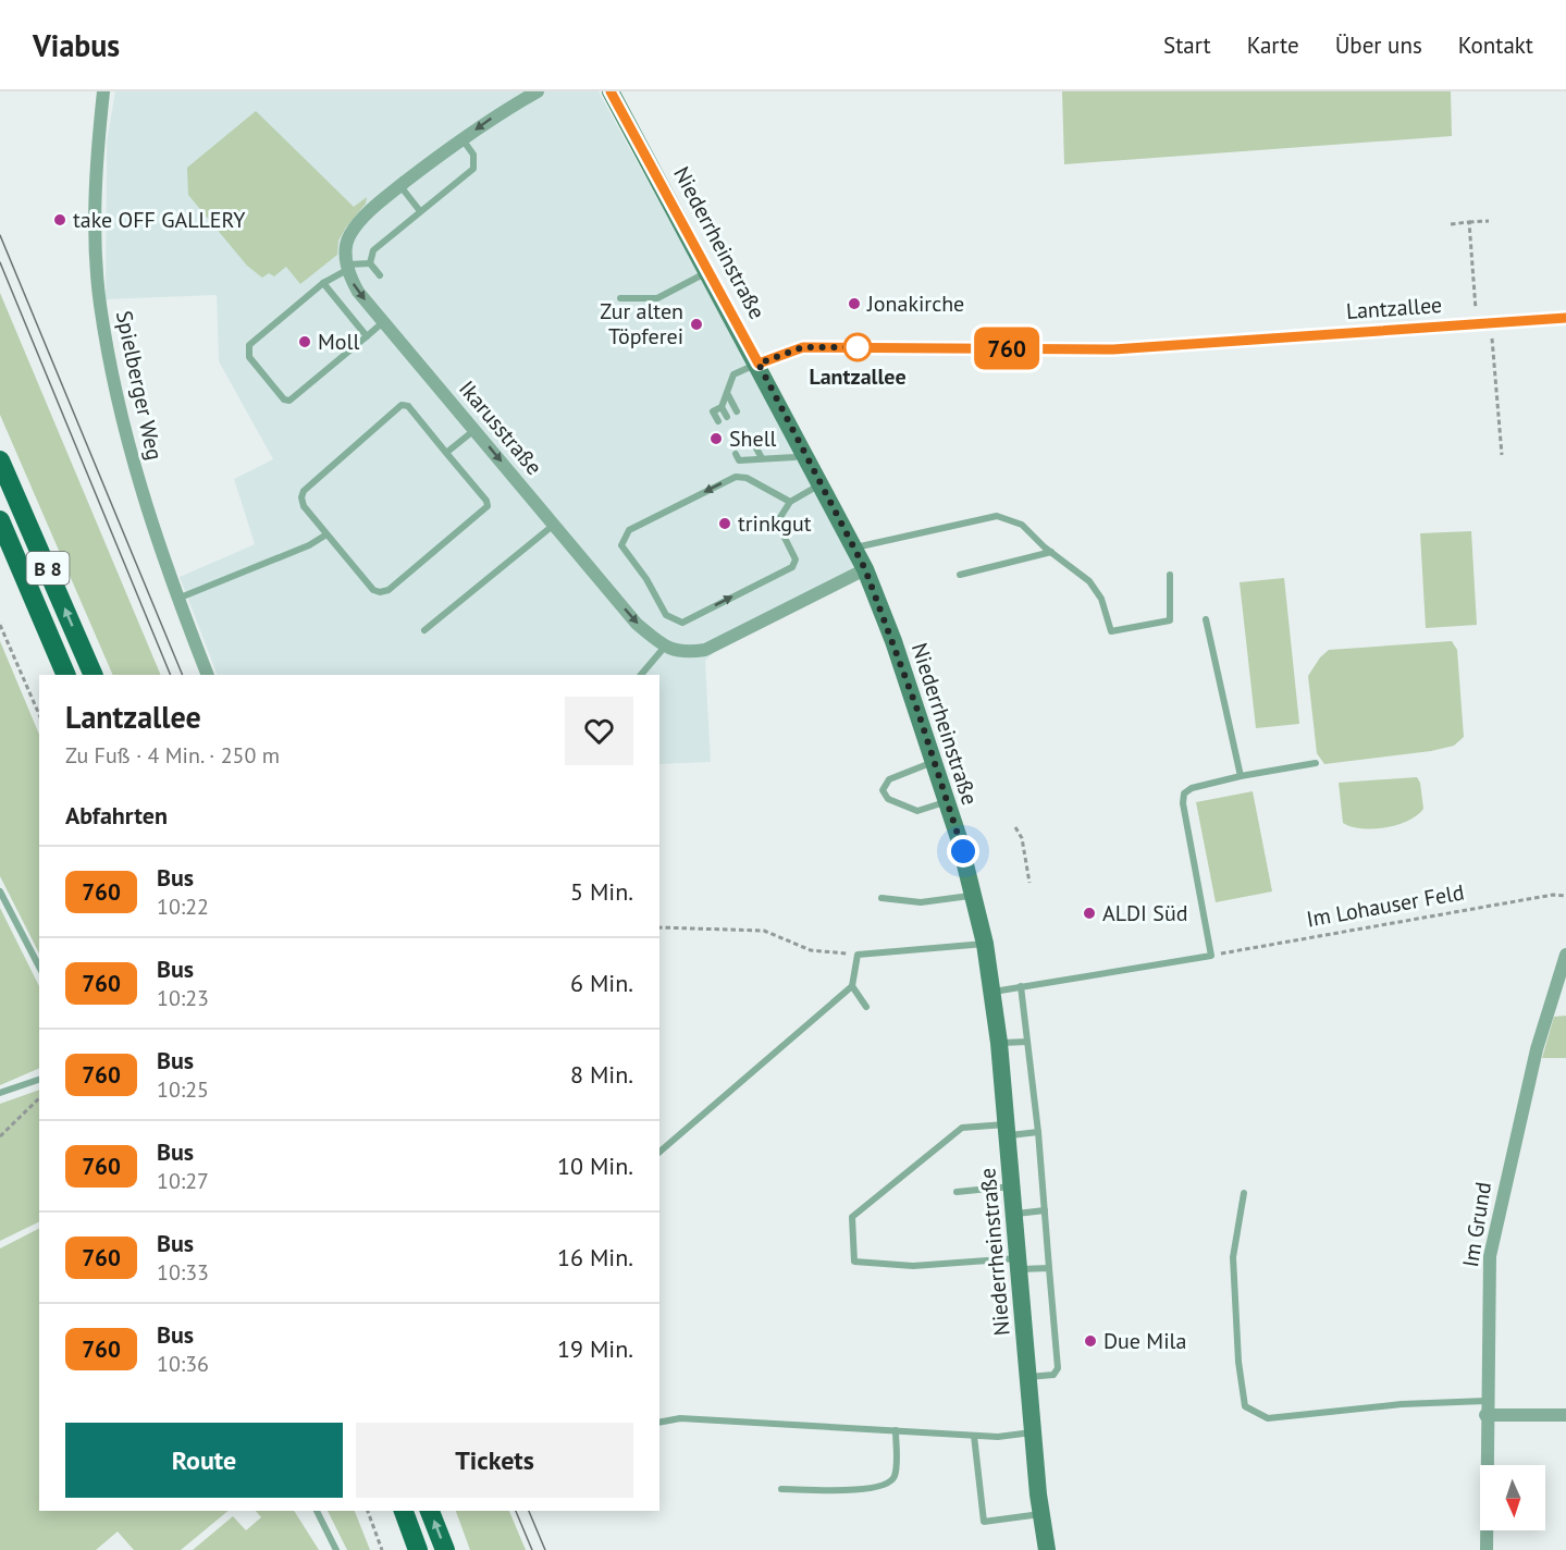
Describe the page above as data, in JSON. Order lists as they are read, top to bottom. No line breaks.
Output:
{"streets":{"main road":["B 8"],"street":["Niederrheinstraße","Lantzallee","Spielberger Weg","Ikarusstraße","Im Grund"],"path":["Im Lohauser Feld"]},"crossings":[["Niederrheinstraße","Lantzallee"]],"one_way":["Ikarusstraße"],"places":["take OFF GALLERY","Jonakirche","Zur alten Töpferei","Moll","Lantzallee","Shell","trinkgut","ALDI Süd","Due Mila"],"lines":["bus line 760"],"north":"bottom","page":{"header":"Viabus","nav":["Start","Karte","Über uns","Kontakt"],"on_map":"760","heading":[["Lantzallee","Zu Fuß · 4 Min. · 250 m"],"Abfahrten"],"list":[{"mark":"760","name":"Bus","note":"10:22","value":"5 Min."},{"mark":"760","name":"Bus","note":"10:23","value":"6 Min."},{"mark":"760","name":"Bus","note":"10:25","value":"8 Min."},{"mark":"760","name":"Bus","note":"10:27","value":"10 Min."},{"mark":"760","name":"Bus","note":"10:33","value":"16 Min."},{"mark":"760","name":"Bus","note":"10:36","value":"19 Min."}],"buttons":["Route","Tickets"]}}
